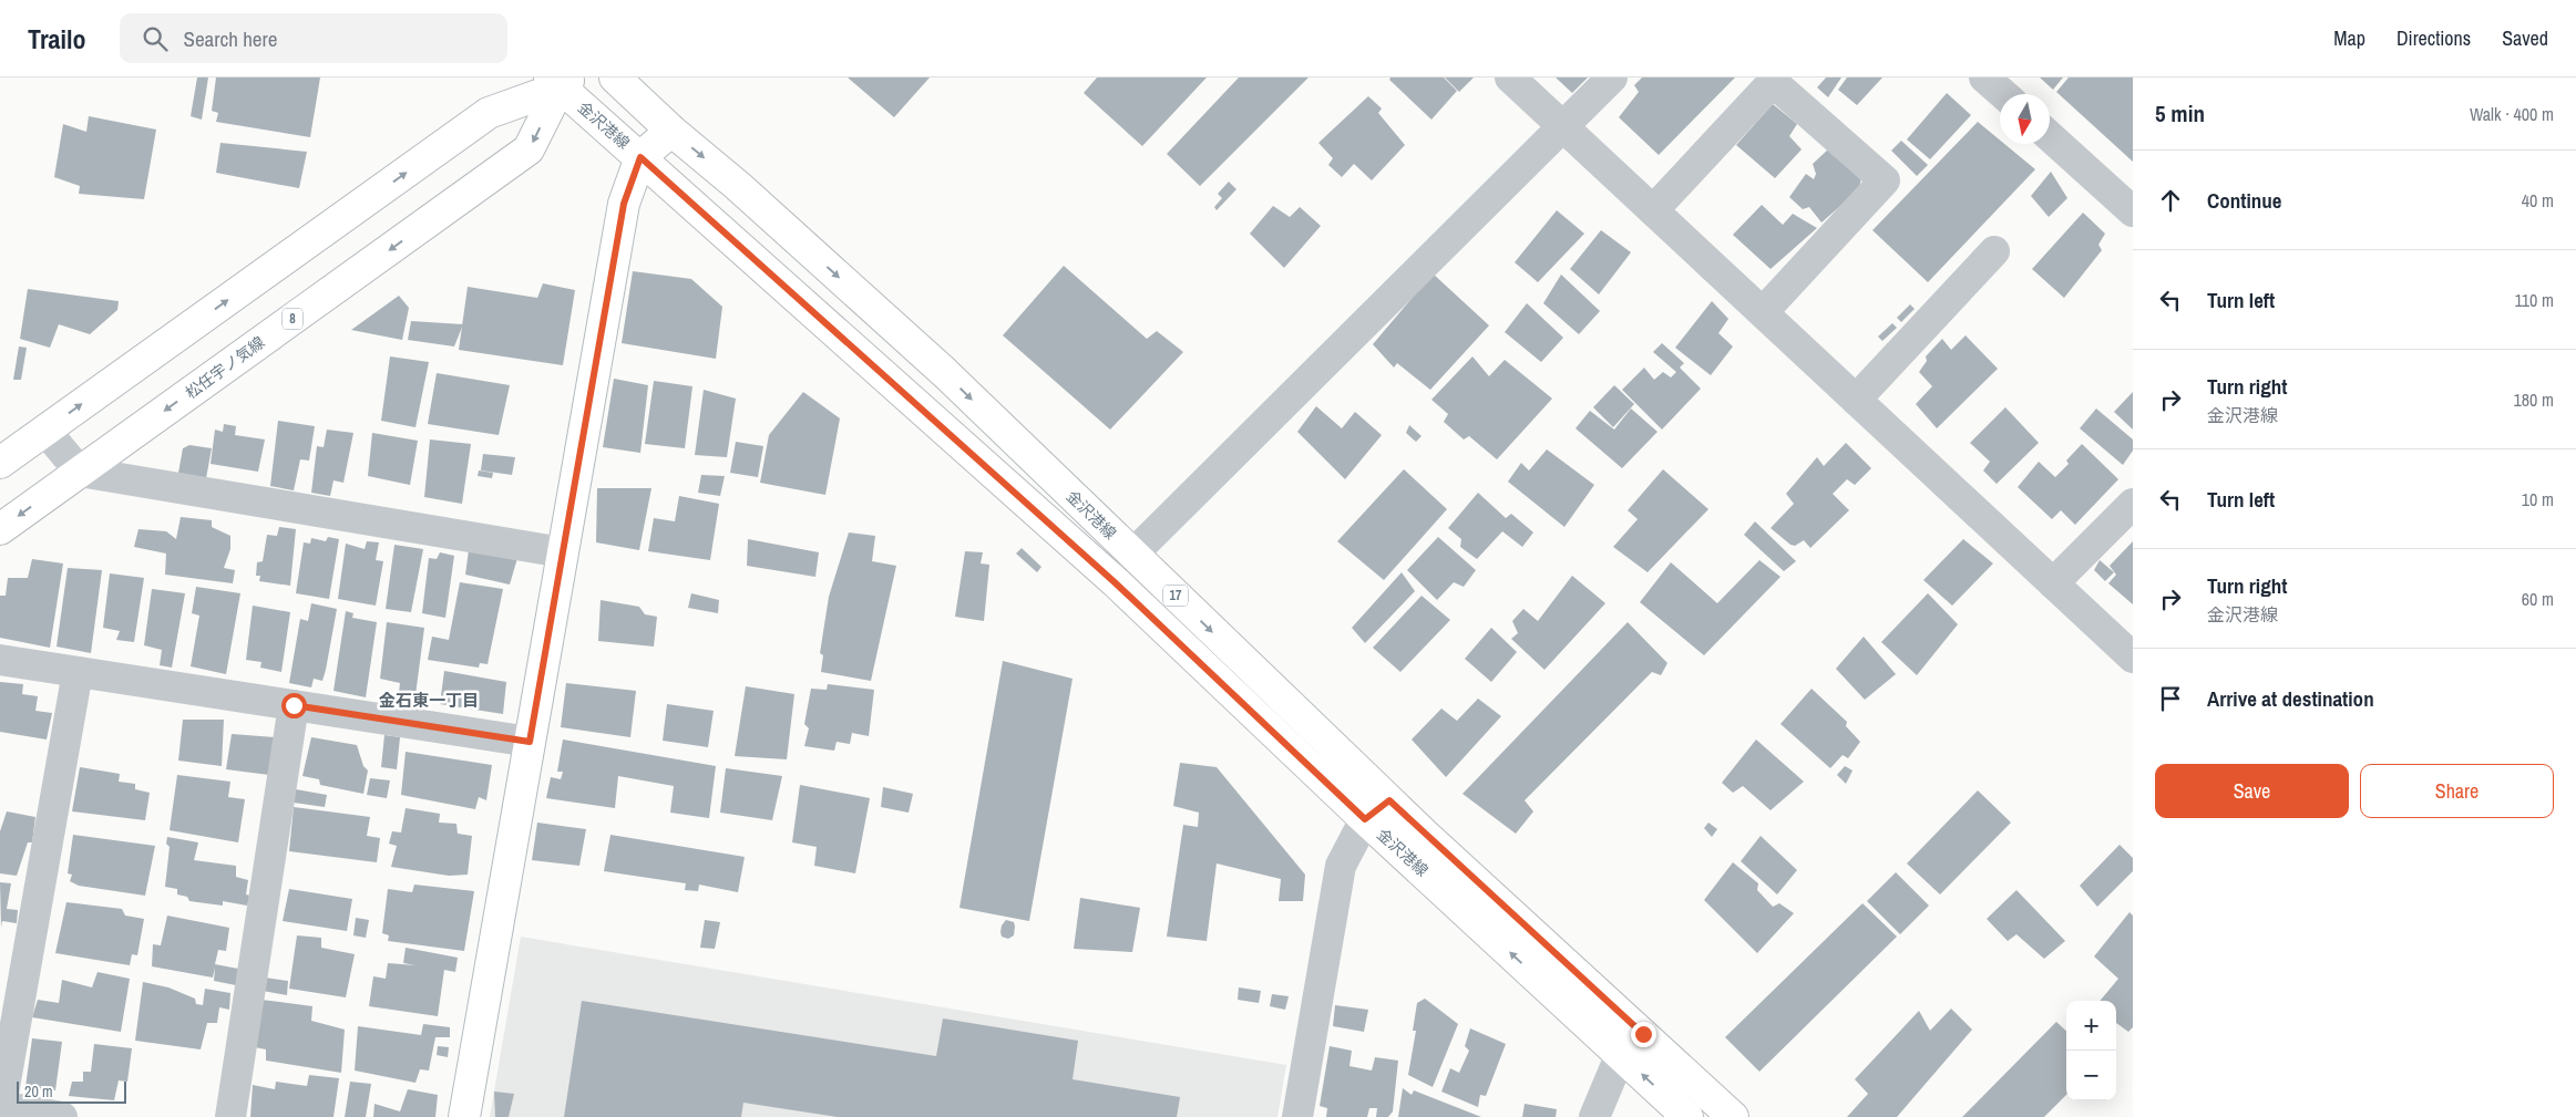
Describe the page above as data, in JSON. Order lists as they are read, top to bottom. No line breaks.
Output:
{"streets":{"main road":["金沢港線","8","松任宇ノ気線","17"]},"crossings":[["金沢港線","松任宇ノ気線"]],"districts":["金石東一丁目"],"scale_bar":"20 m","north":"bottom","page":{"header":"Trailo","search":"Search here","nav":["Map","Directions","Saved"],"heading":["5 min","Walk · 400 m"],"list":[["Continue","40 m"],["Turn left","110 m"],["Turn right","金沢港線","180 m"],["Turn left","10 m"],["Turn right","金沢港線","60 m"],"Arrive at destination"],"buttons":["Save","Share"],"map_buttons":["+","−"],"scale":"20 m"}}
